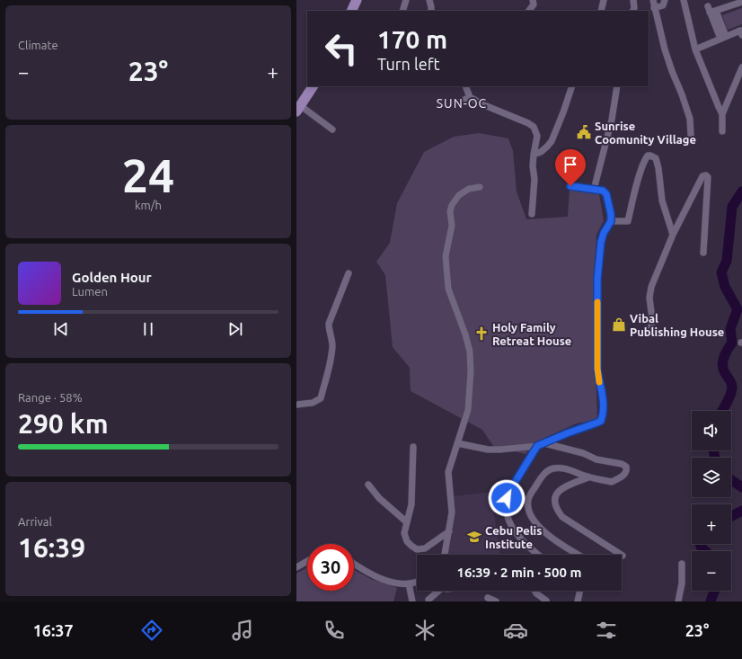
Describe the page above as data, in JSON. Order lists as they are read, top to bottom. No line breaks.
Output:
{"districts":["SUN-OC"],"places":{"public building":["Sunrise Coomunity Village"],"shop":["Vibal Publishing House"],"church":["Holy Family Retreat House"],"school or university":["Cebu Pelis Institute"]},"page":{"tile":["Climate",["24","km/h"],["Range · 58%","290 km"],["Arrival","16:39"]],"turn":["170 m","Turn left"],"heat":["−","23°","+"],"song":["Golden Hour","Lumen"],"map_buttons":["+","−"],"limit":"30","trip":"16:39 · 2 min · 500 m","tabs":["16:37","23°"]}}
